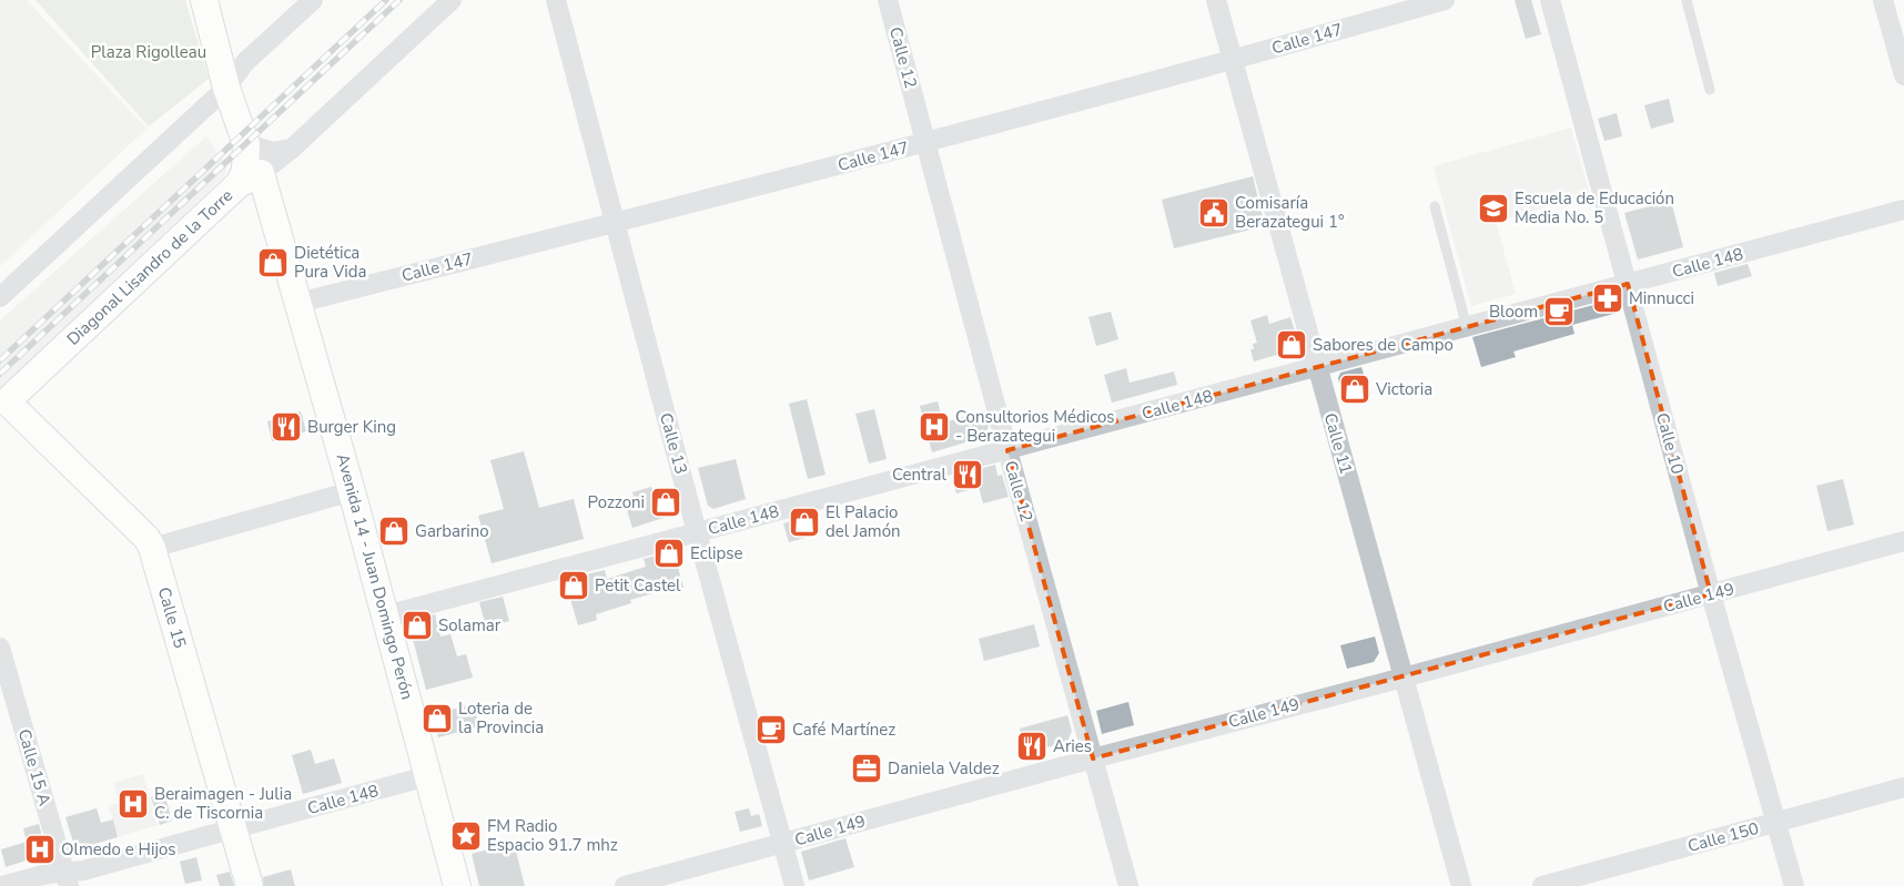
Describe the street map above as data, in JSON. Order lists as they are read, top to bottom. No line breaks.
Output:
{"streets":{"main road":["Diagonal Lisandro de la Torre","Avenida 14 - Juan Domingo Perón","Calle 15"],"street":["Calle 147","Calle 12","Calle 148","Calle 13","Calle 11","Calle 10","Calle 149","Calle 15 A","Calle 150"]},"crossings":[["Calle 147","Calle 12"],["Calle 147","Calle 13"],["Calle 147","Calle 11"],["Calle 147","Avenida 14 - Juan Domingo Perón"],["Calle 12","Calle 148"],["Calle 12","Calle 149"],["Calle 148","Calle 13"],["Calle 148","Calle 11"],["Calle 148","Calle 10"],["Calle 148","Avenida 14 - Juan Domingo Perón"],["Calle 148","Calle 15"],["Calle 148","Calle 15 A"],["Diagonal Lisandro de la Torre","Avenida 14 - Juan Domingo Perón"],["Diagonal Lisandro de la Torre","Calle 15"],["Calle 13","Calle 149"],["Calle 11","Calle 149"],["Calle 10","Calle 149"],["Calle 10","Calle 150"]],"parks":["Plaza Rigolleau"],"places":{"school or university":["Escuela de Educación Media No. 5"],"public building":["Comisaría Berazategui 1°"],"shop":["Dietética Pura Vida","Sabores de Campo","Victoria","Pozzoni","El Palacio del Jamón","Garbarino","Eclipse","Petit Castel","Solamar","Loteria de la Provincia"],"pharmacy":["Minnucci"],"cafe":["Bloom","Café Martínez"],"restaurant":["Burger King","Central","Aries"],"hospital":["Consultorios Médicos - Berazategui","Beraimagen - Julia C. de Tiscornia","Olmedo e Hijos"],"office":["Daniela Valdez"],"place":["FM Radio Espacio 91.7 mhz"]}}
